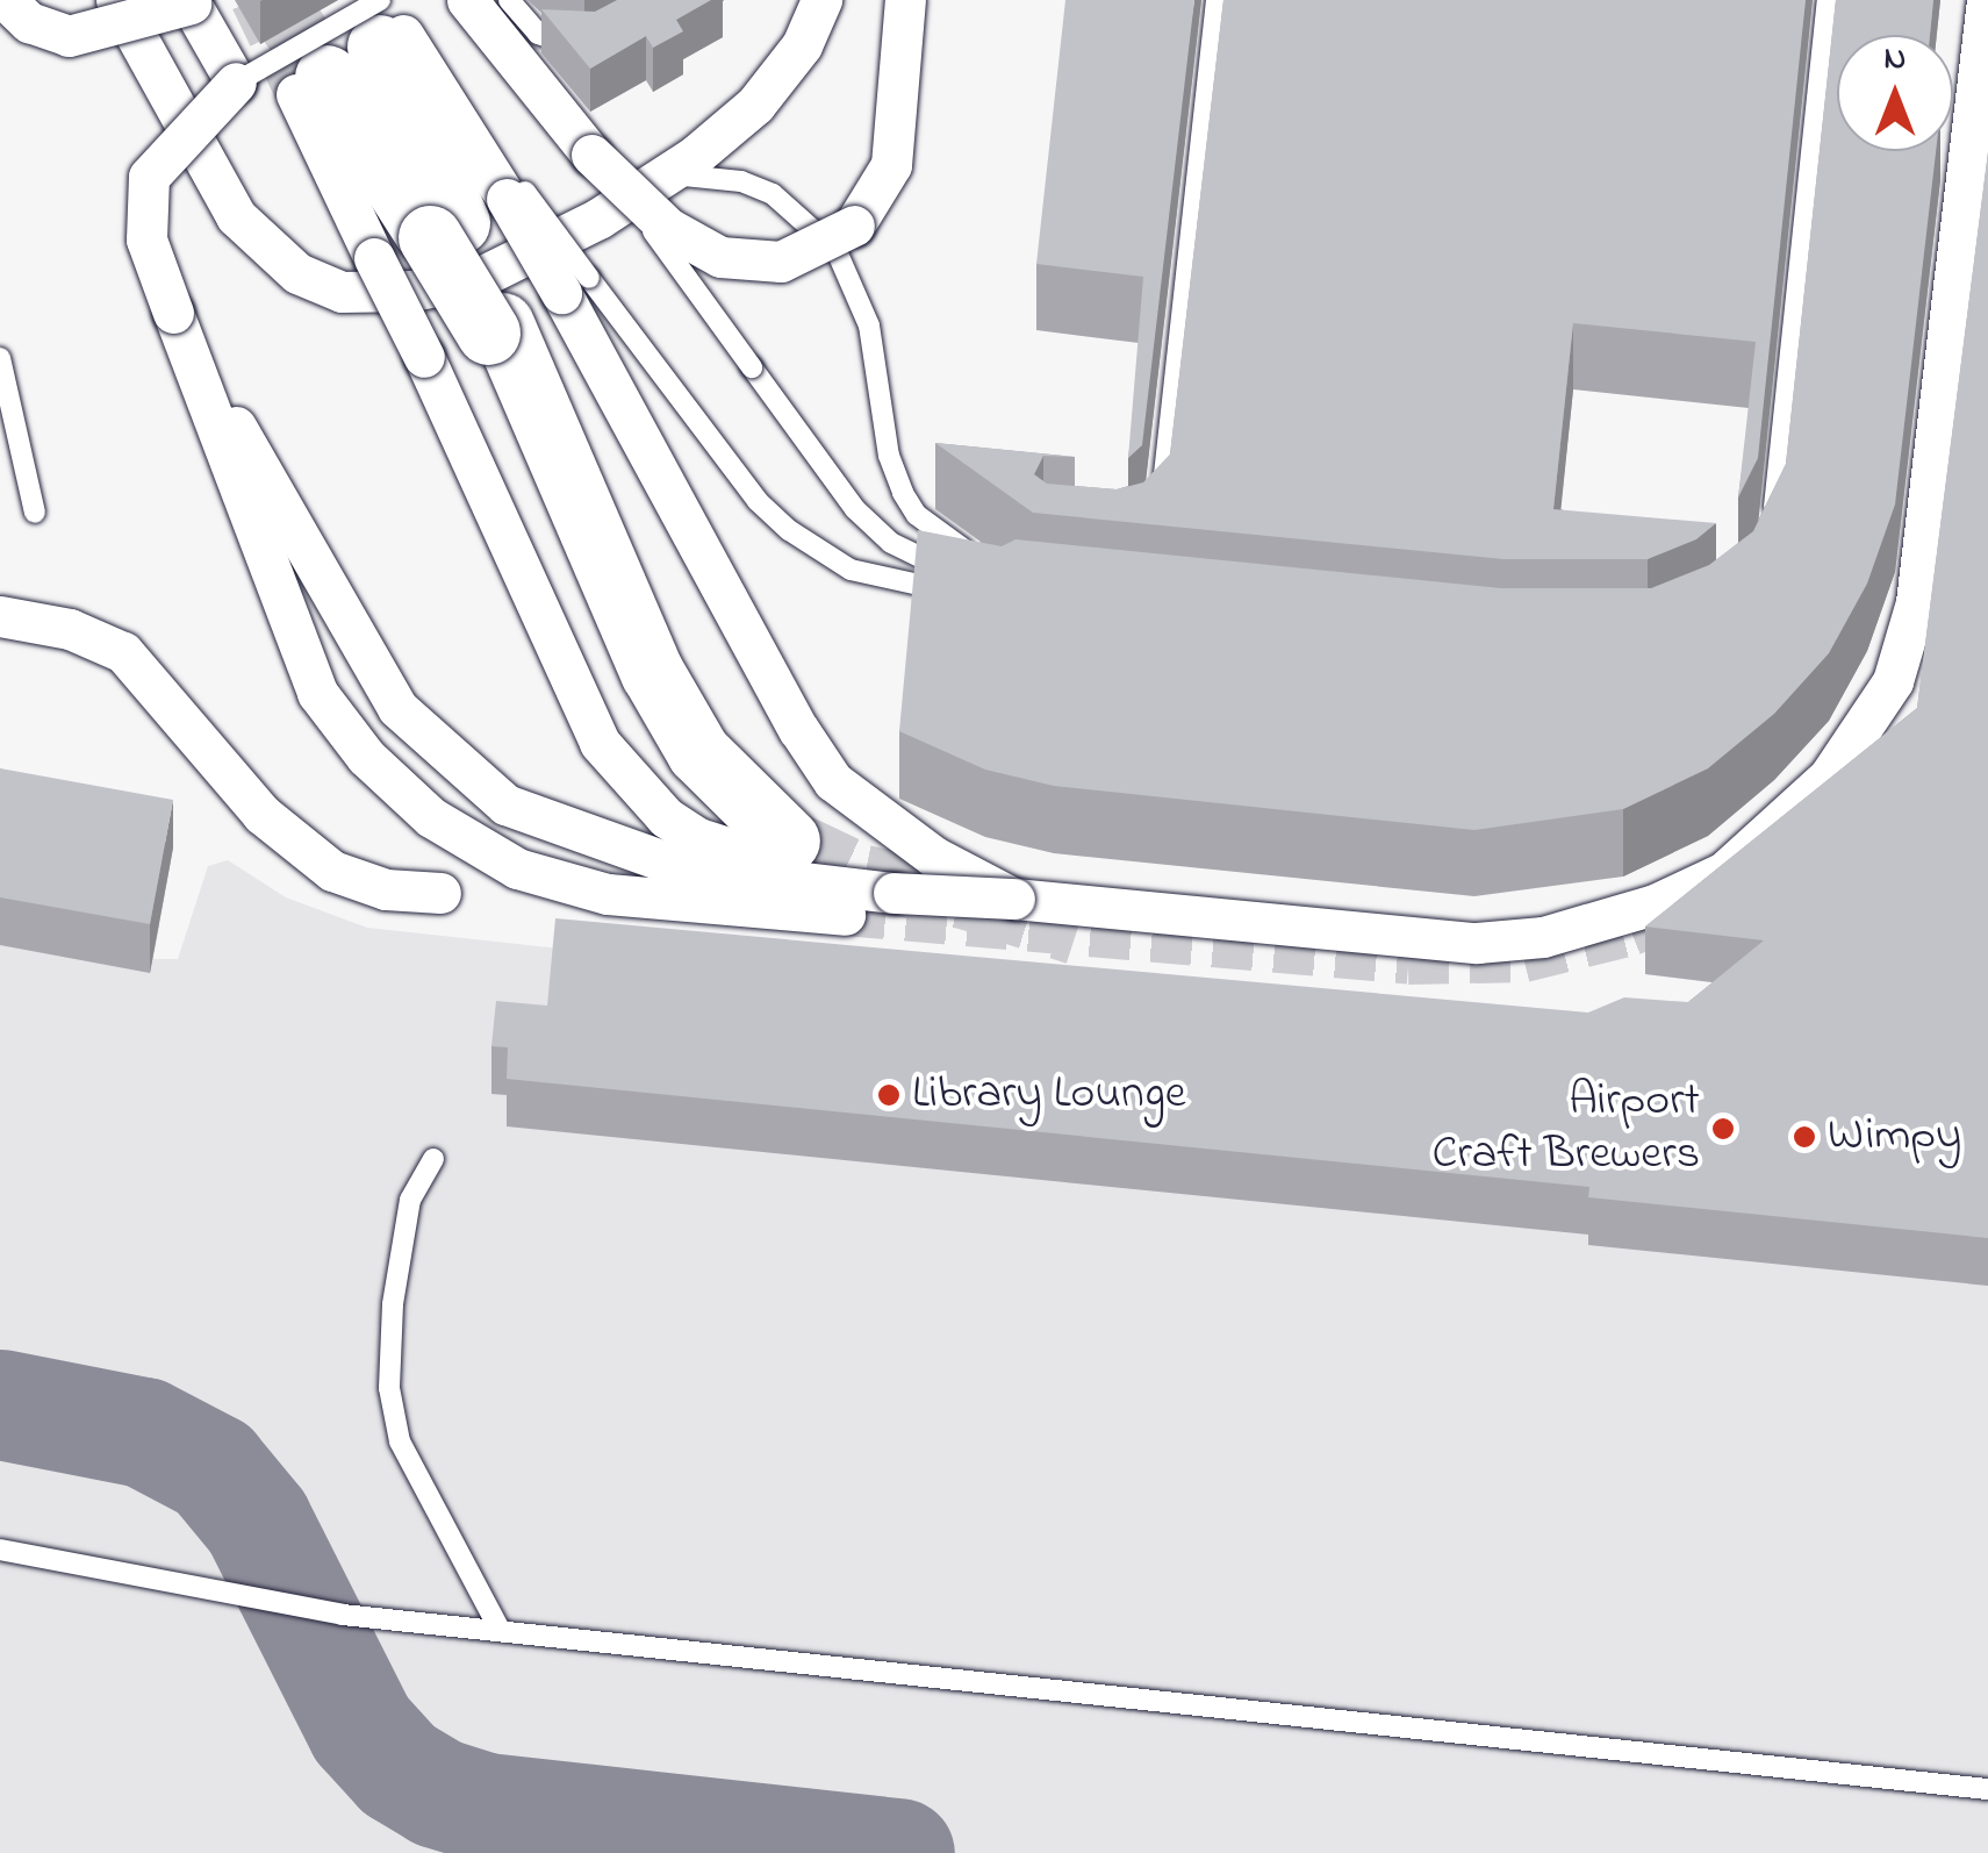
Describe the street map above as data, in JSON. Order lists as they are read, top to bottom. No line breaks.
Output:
{"places":["Library Lounge","Airport Craft Brewers","Wimpy"],"north":"top"}
